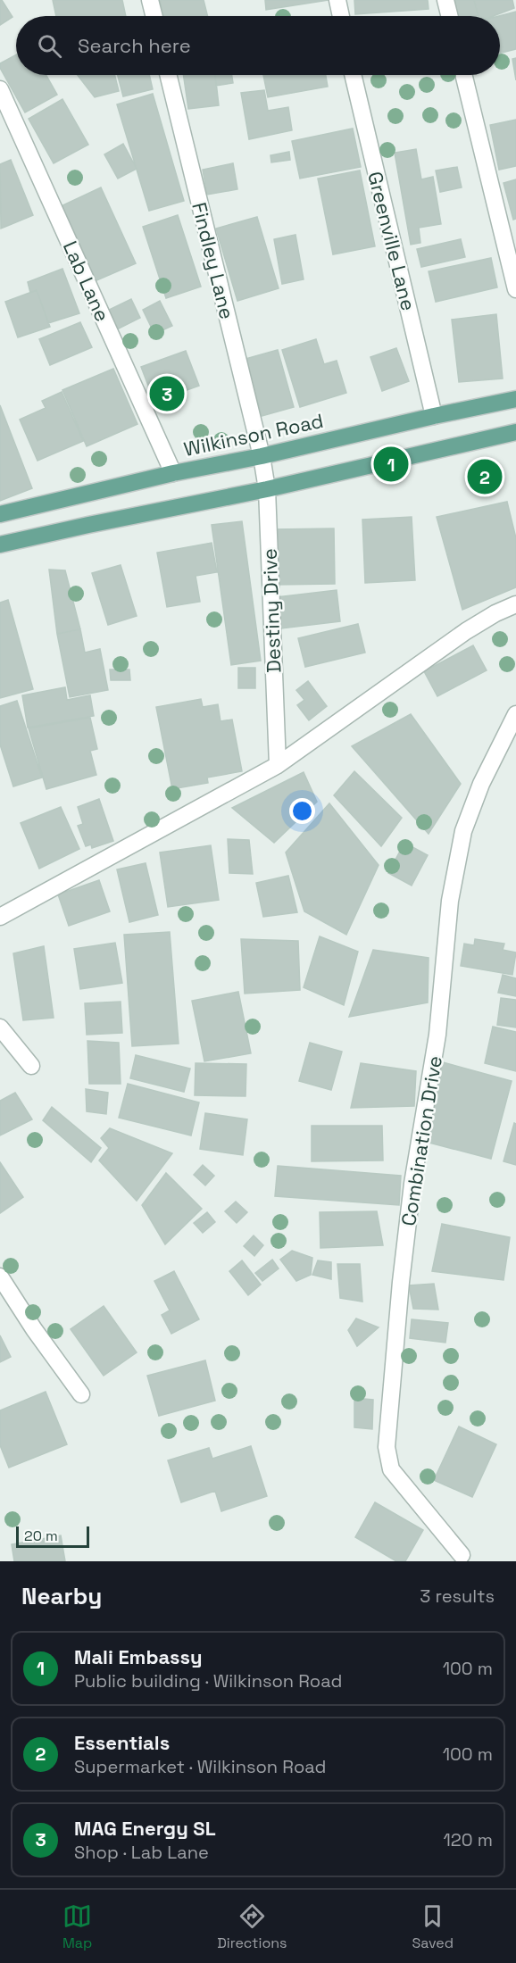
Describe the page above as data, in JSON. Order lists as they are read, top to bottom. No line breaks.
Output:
{"streets":{"main road":["Wilkinson Road"],"street":["Greenville Lane","Findley Lane","Lab Lane","Destiny Drive","Combination Drive"]},"crossings":[["Greenville Lane","Wilkinson Road"],["Findley Lane","Wilkinson Road"],["Findley Lane","Destiny Drive"],["Lab Lane","Wilkinson Road"],["Wilkinson Road","Destiny Drive"]],"scale_bar":"20 m","page":{"search":"Search here","pins":["3","1","2"],"scale":"20 m","heading":["Nearby","3 results"],"list":[{"mark":"1","name":"Mali Embassy","note":"Public building · Wilkinson Road","value":"100 m"},{"mark":"2","name":"Essentials","note":"Supermarket · Wilkinson Road","value":"100 m"},{"mark":"3","name":"MAG Energy SL","note":"Shop · Lab Lane","value":"120 m"}],"nav":["Map","Directions","Saved"]}}
